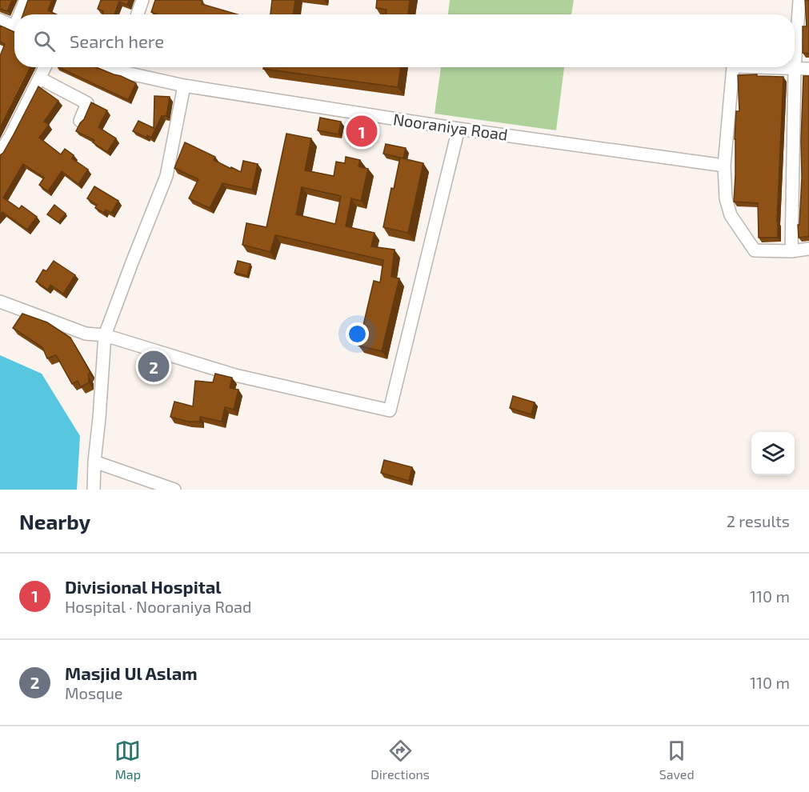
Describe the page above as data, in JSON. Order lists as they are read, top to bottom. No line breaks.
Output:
{"streets":{"street":["Nooraniya Road"]},"page":{"search":"Search here","pins":["1","2"],"heading":["Nearby","2 results"],"list":[{"mark":"1","name":"Divisional Hospital","note":"Hospital · Nooraniya Road","value":"110 m"},{"mark":"2","name":"Masjid Ul Aslam","note":"Mosque","value":"110 m"}],"nav":["Map","Directions","Saved"]}}
